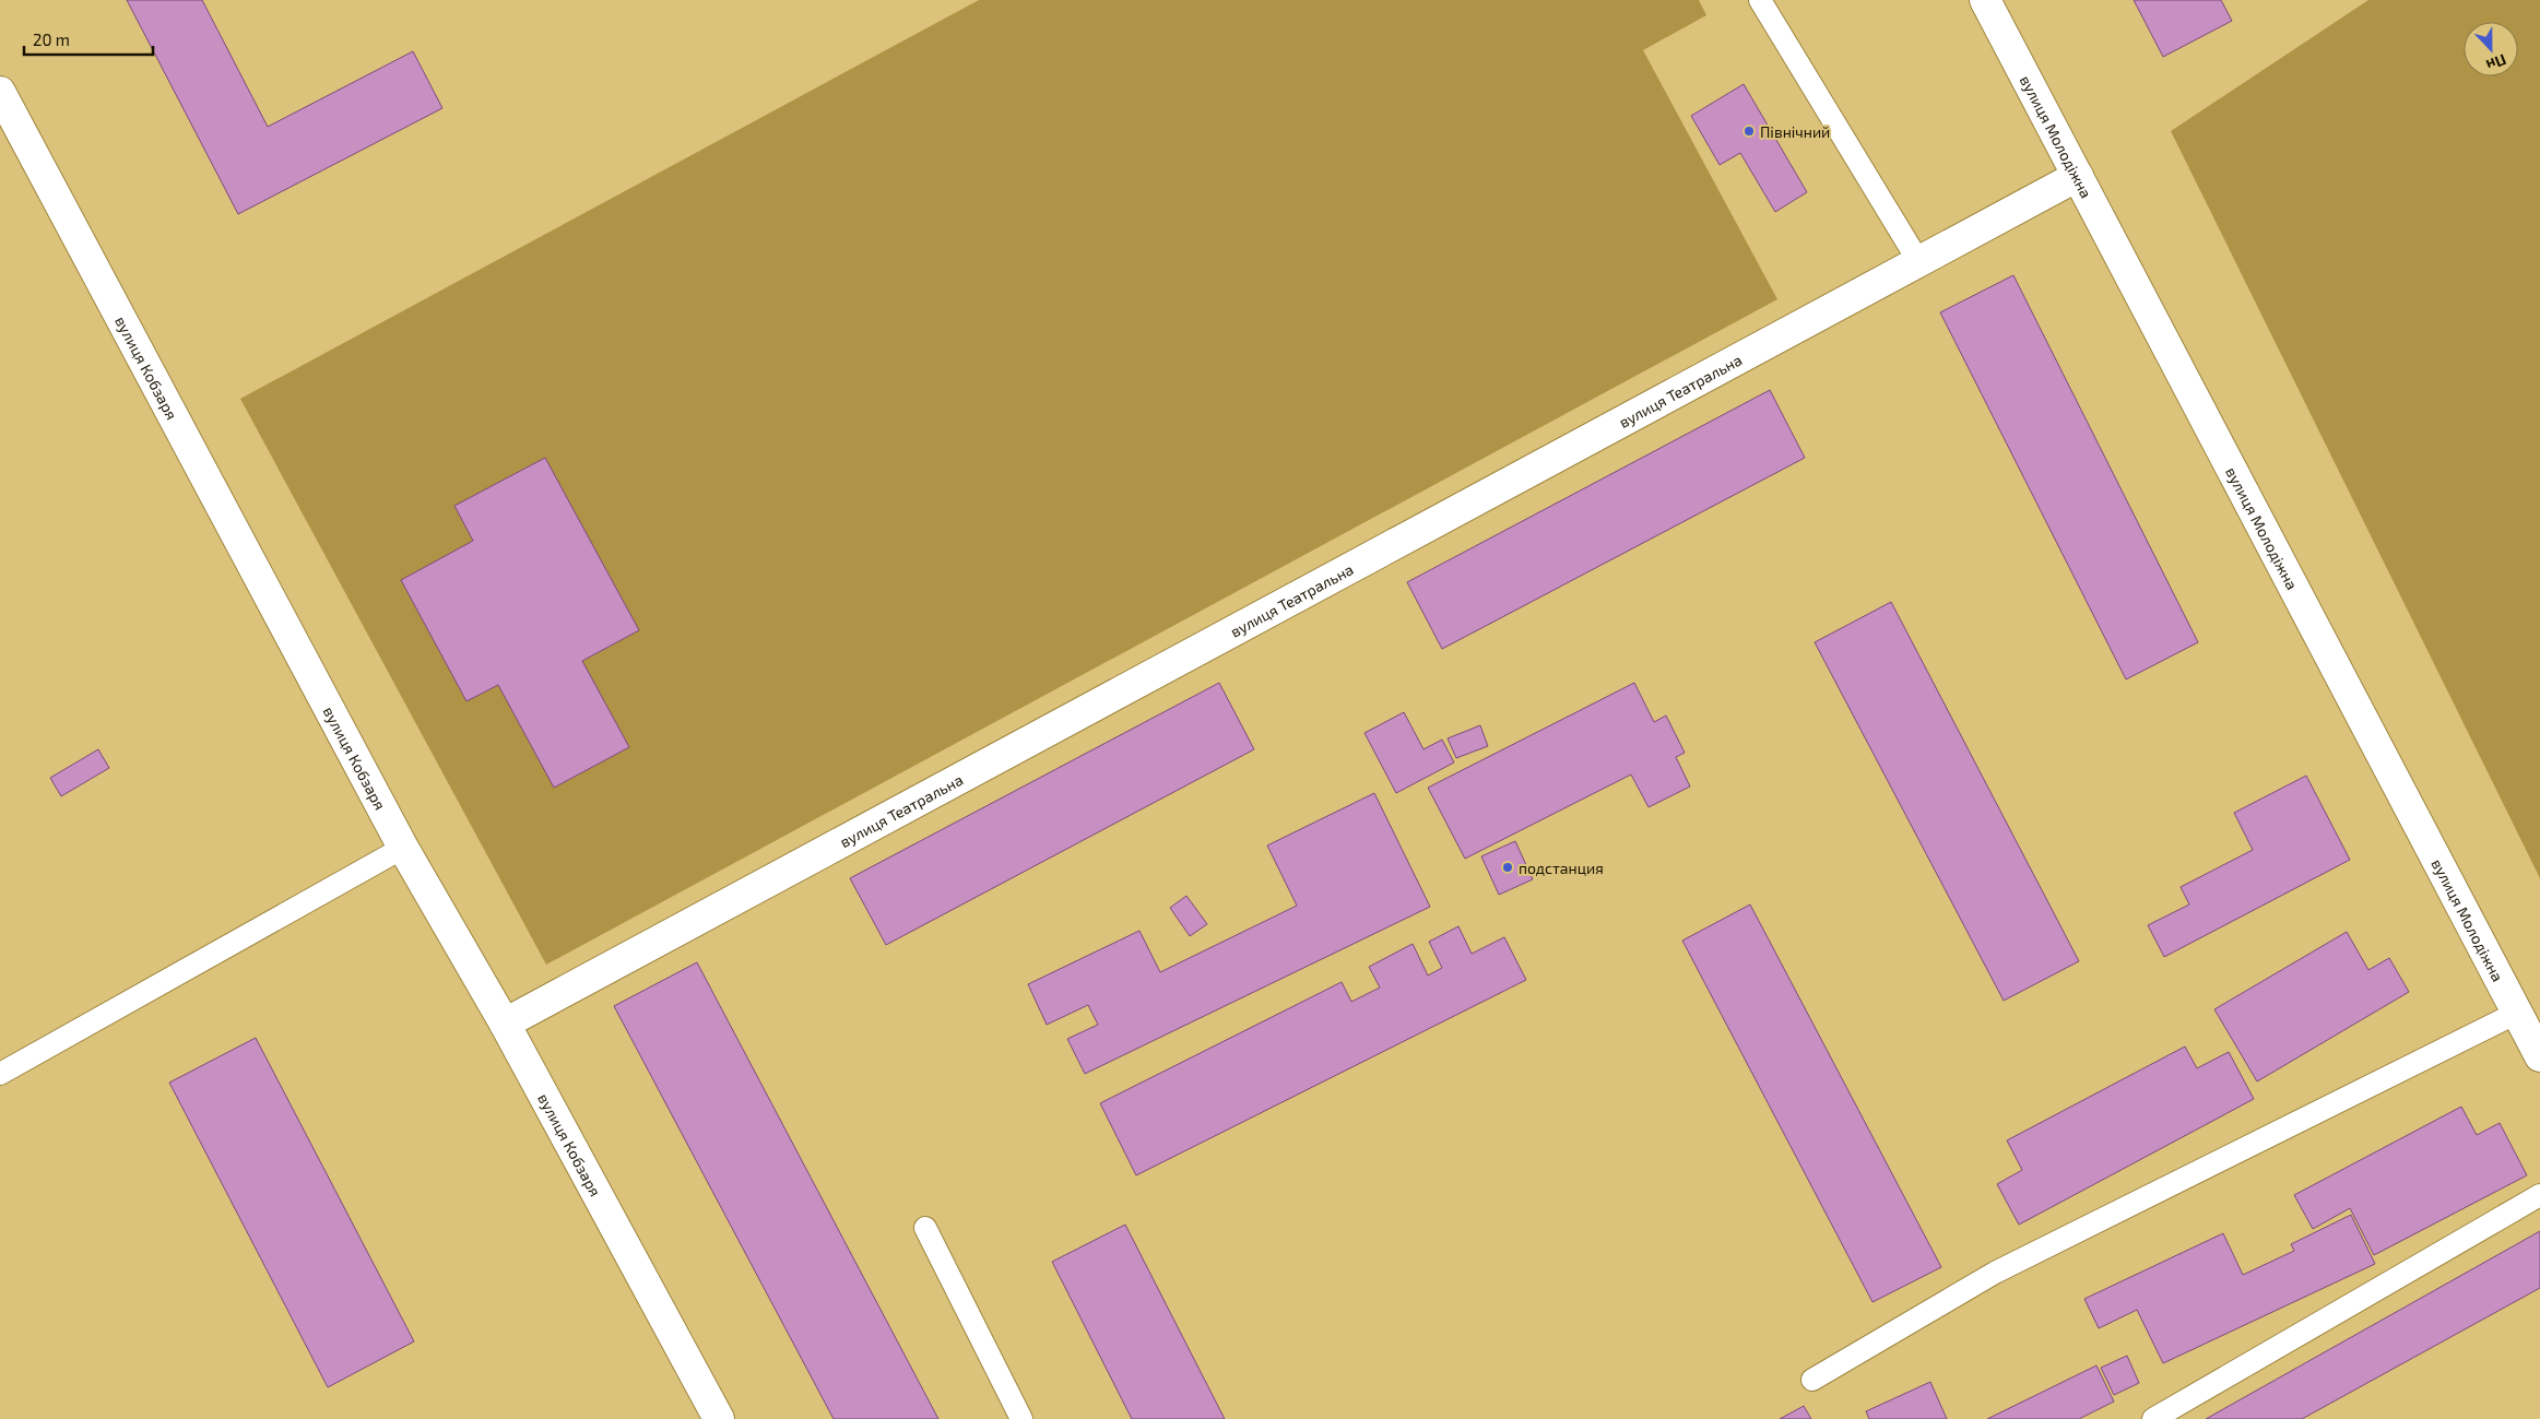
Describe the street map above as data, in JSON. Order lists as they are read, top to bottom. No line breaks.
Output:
{"streets":{"street":["вулиця Молодіжна","вулиця Кобзаря","вулиця Театральна"]},"crossings":[["вулиця Молодіжна","вулиця Театральна"],["вулиця Кобзаря","вулиця Театральна"]],"places":["Північний","подстанция"],"scale_bar":"20 m","north":"bottom"}
